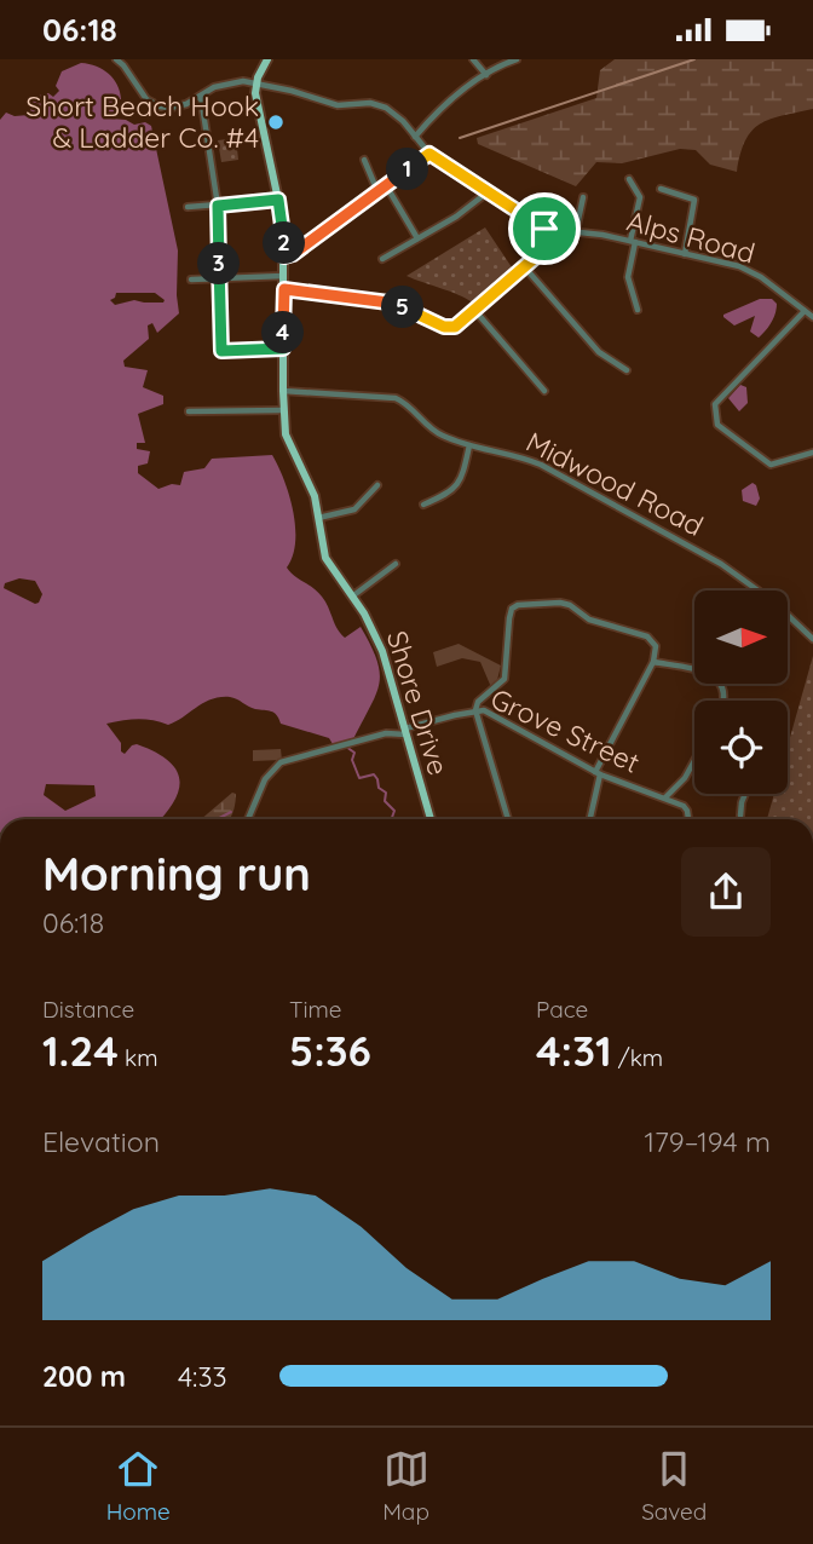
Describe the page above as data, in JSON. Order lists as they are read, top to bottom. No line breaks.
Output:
{"streets":{"main road":["Shore Drive"],"street":["Alps Road","Midwood Road","Grove Street"]},"crossings":[["Midwood Road","Shore Drive"],["Shore Drive","Grove Street"]],"places":["Short Beach Hook & Ladder Co. #4"],"north":"right","page":{"status":"06:18","pins":["1","2","3","5","4"],"heading":["Morning run","06:18"],"stats":[["Distance","1.24 km"],["Time","5:36"],["Pace","4:31 /km"]],"chart":["Elevation","179–194 m"],"list":[{"name":"200 m","note":"4:33"}],"tabs":["Home","Map","Saved"]}}
